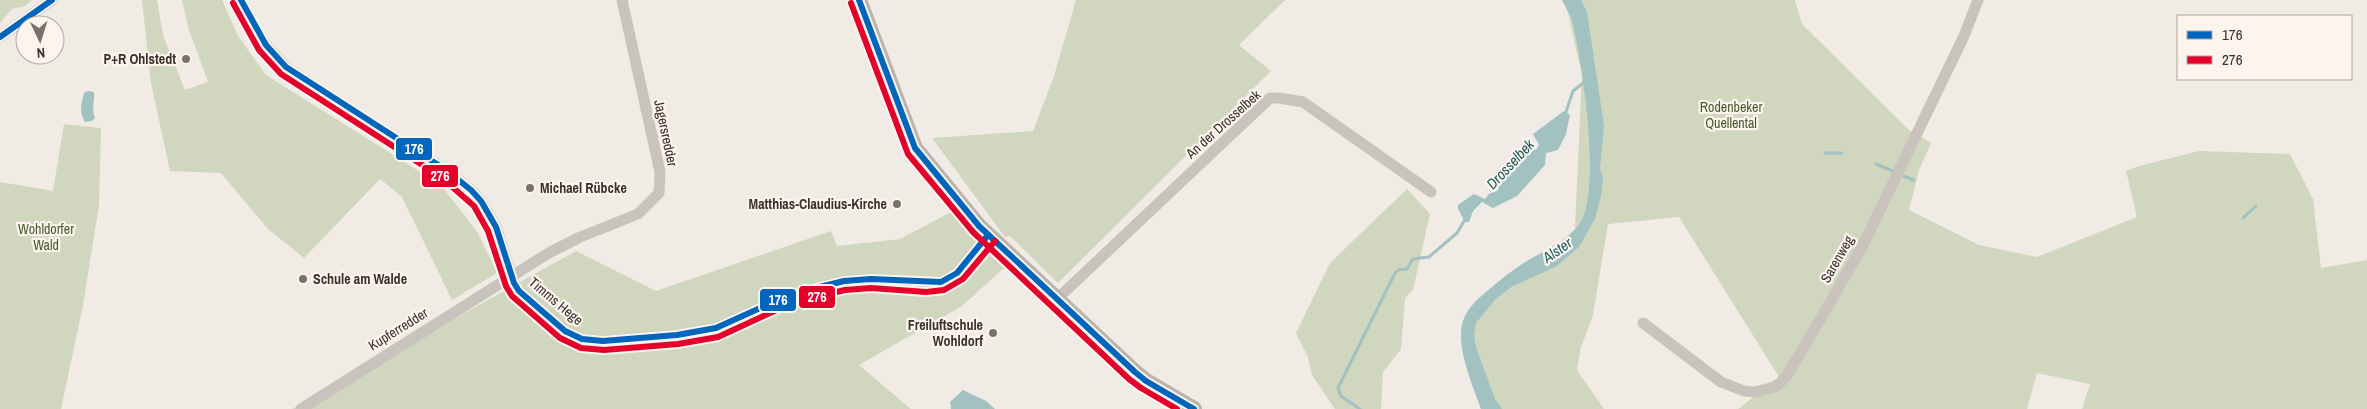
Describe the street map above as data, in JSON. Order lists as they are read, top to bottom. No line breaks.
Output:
{"streets":{"street":["An der Drosselbek","Jagersredder","Sarenweg","Timms Hege","Kupferredder"]},"crossings":[["Jagersredder","Timms Hege"],["Jagersredder","Kupferredder"],["Timms Hege","Kupferredder"]],"water":["Drosselbek","Alster"],"parks":["Rodenbeker Quellental","Wohldorfer Wald"],"places":["P+R Ohlstedt","Michael Rübcke","Matthias-Claudius-Kirche","Schule am Walde","Freiluftschule Wohldorf"],"lines":["transit line 176","transit line 276"],"legend":["176","276"],"north":"bottom"}
